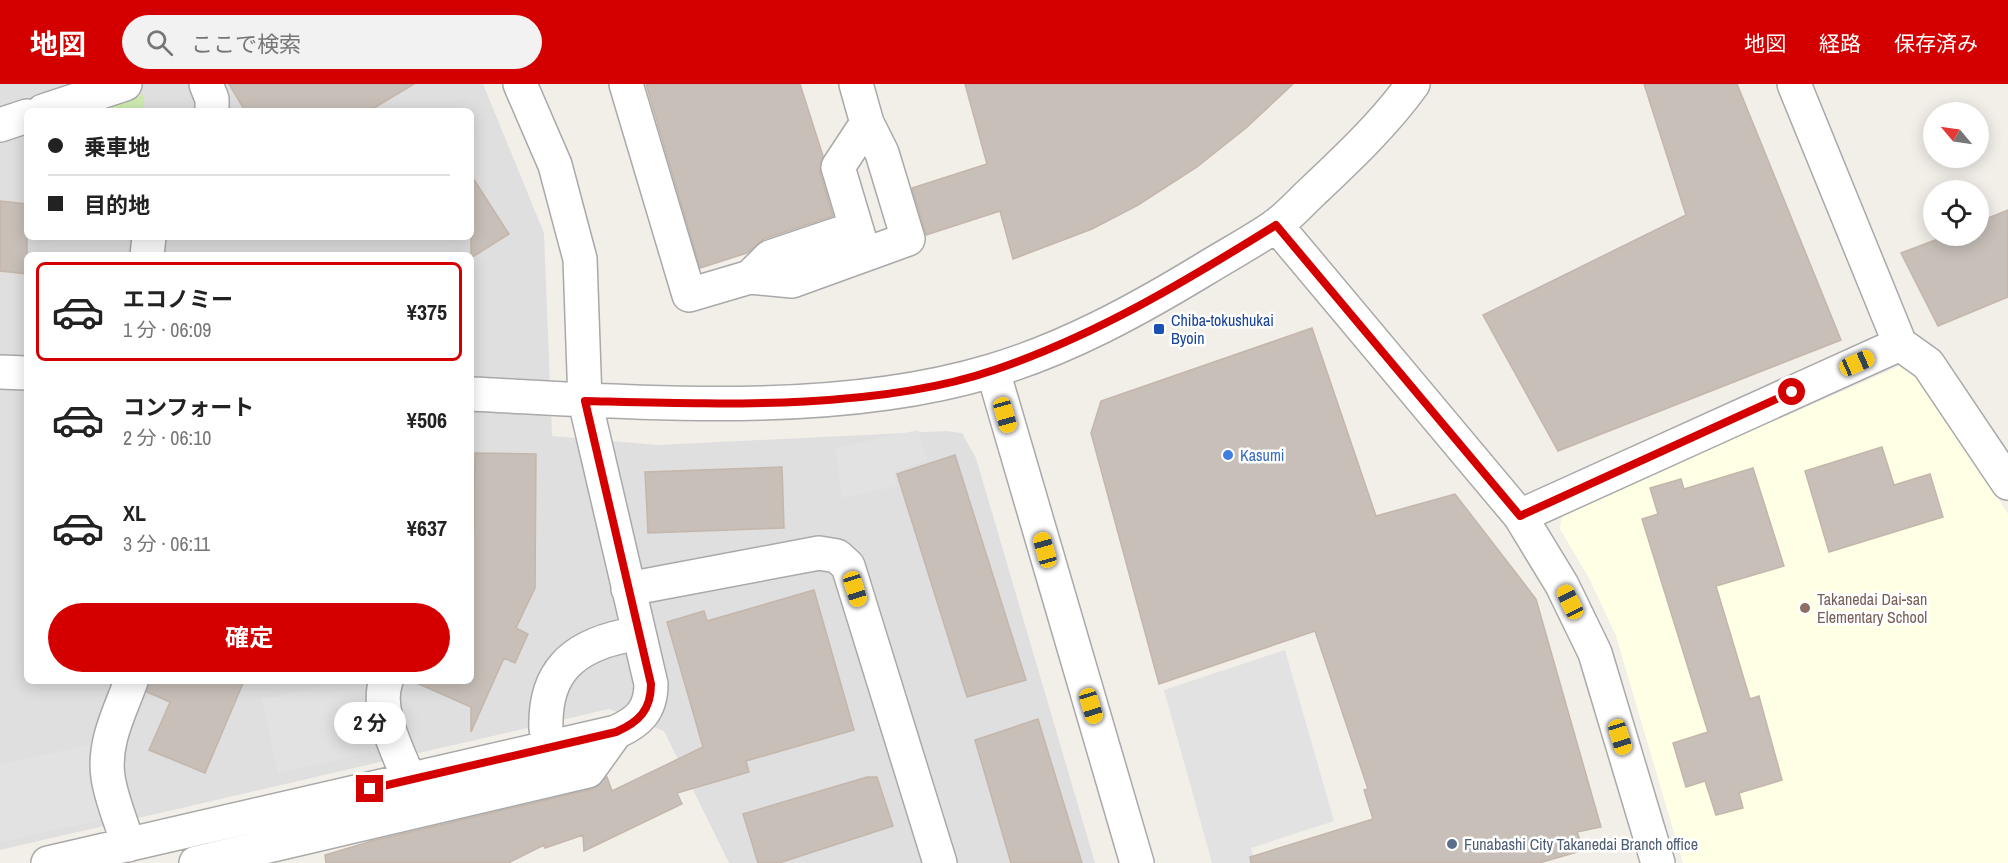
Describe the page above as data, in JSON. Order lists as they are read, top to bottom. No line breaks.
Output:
{"places":{"transit":["Chiba-tokushukai Byoin"],"other":["Kasumi","Takanedai Dai-san Elementary School","Funabashi City Takanedai Branch office"]},"north":"top left","page":{"header":"地図","search":"ここで検索","nav":["地図","経路","保存済み"],"banner":["乗車地","目的地"],"list":[{"name":"エコノミー","note":"1 分 · 06:09","value":"¥375"},{"name":"コンフォート","note":"2 分 · 06:10","value":"¥506"},{"name":"XL","note":"3 分 · 06:11","value":"¥637"}],"buttons":"確定","bubble":"2 分"}}
